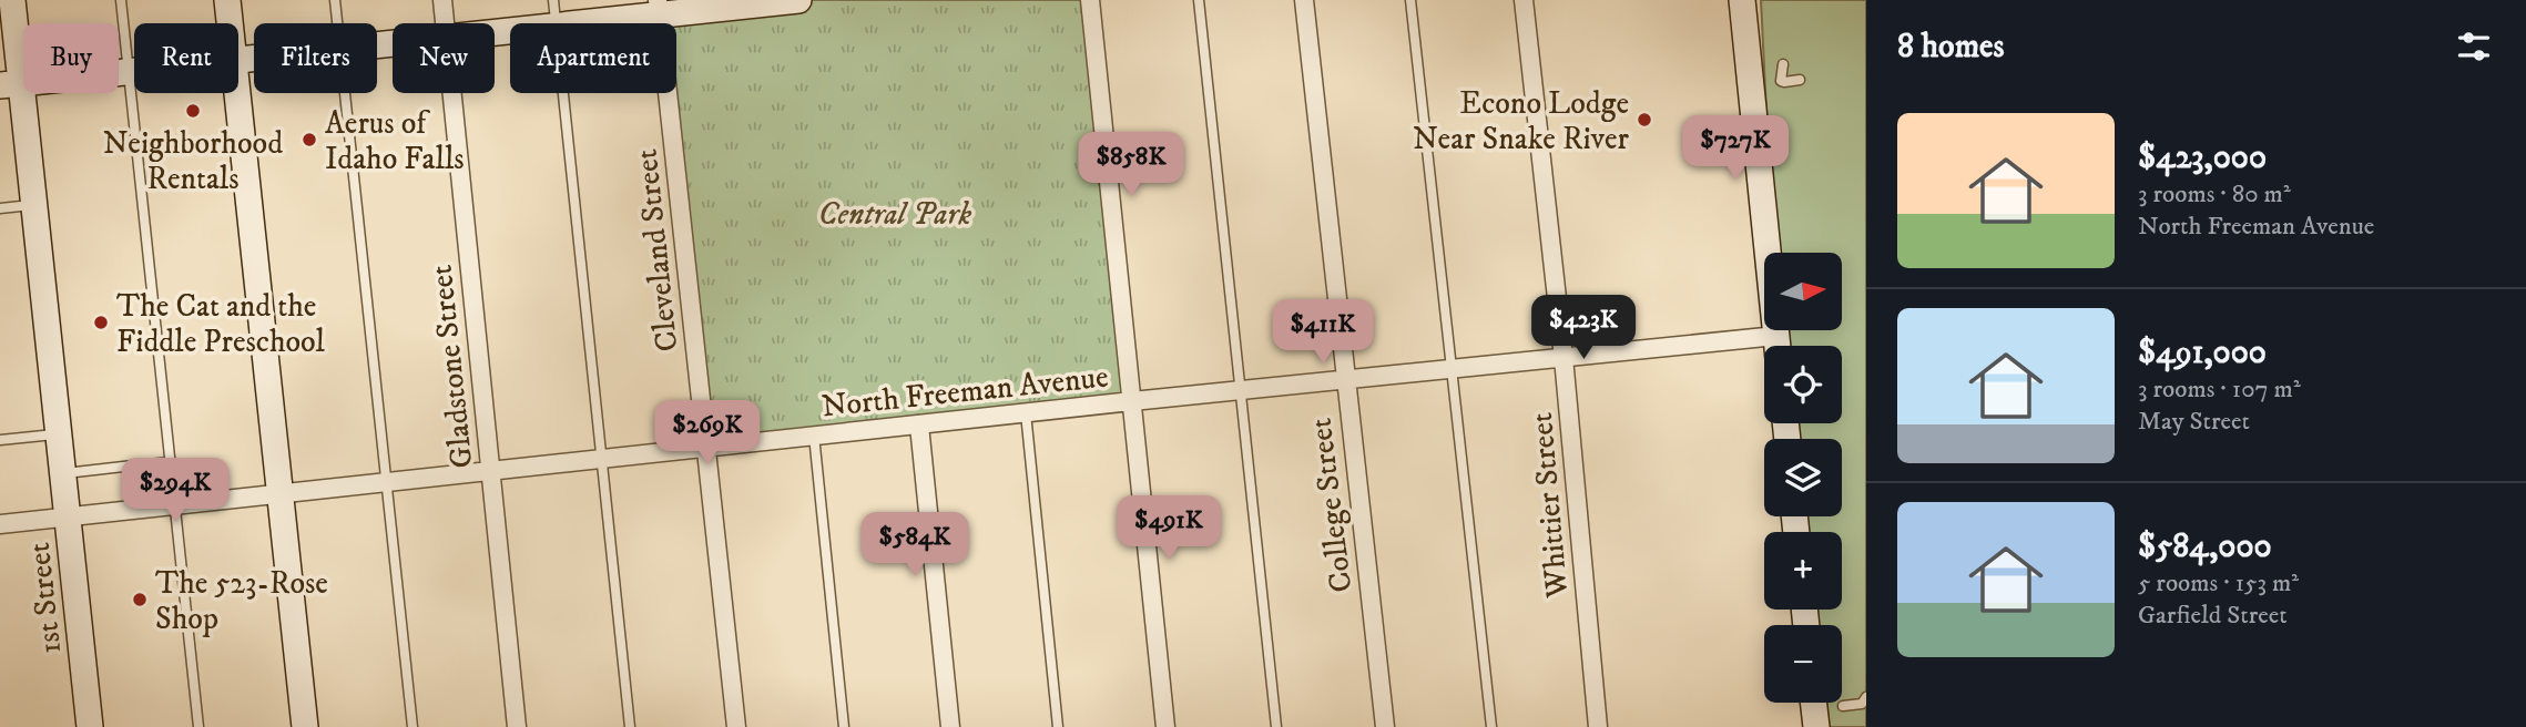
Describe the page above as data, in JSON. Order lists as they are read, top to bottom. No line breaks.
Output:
{"streets":{"main road":["1st Street"],"street":["Cleveland Street","Gladstone Street","North Freeman Avenue","College Street","Whittier Street"]},"crossings":[["Cleveland Street","North Freeman Avenue"],["Gladstone Street","North Freeman Avenue"],["North Freeman Avenue","College Street"],["North Freeman Avenue","Whittier Street"],["North Freeman Avenue","1st Street"]],"parks":["Central Park"],"places":["Neighborhood Rentals","Econo Lodge Near Snake River","Aerus of Idaho Falls","The Cat and the Fiddle Preschool","The 523-Rose Shop"],"north":"right","page":{"heading":"8 homes","chip":["Buy","Rent","Filters","New","Apartment"],"list":[{"name":"$423,000","note":"3 rooms · 80 m² · North Freeman Avenue"},{"name":"$491,000","note":"3 rooms · 107 m² · May Street"},{"name":"$584,000","note":"5 rooms · 153 m² · Garfield Street"}],"price":["$727K","$858K","$423K","$411K","$269K","$294K","$491K","$584K"],"map_buttons":["+","−"]}}
